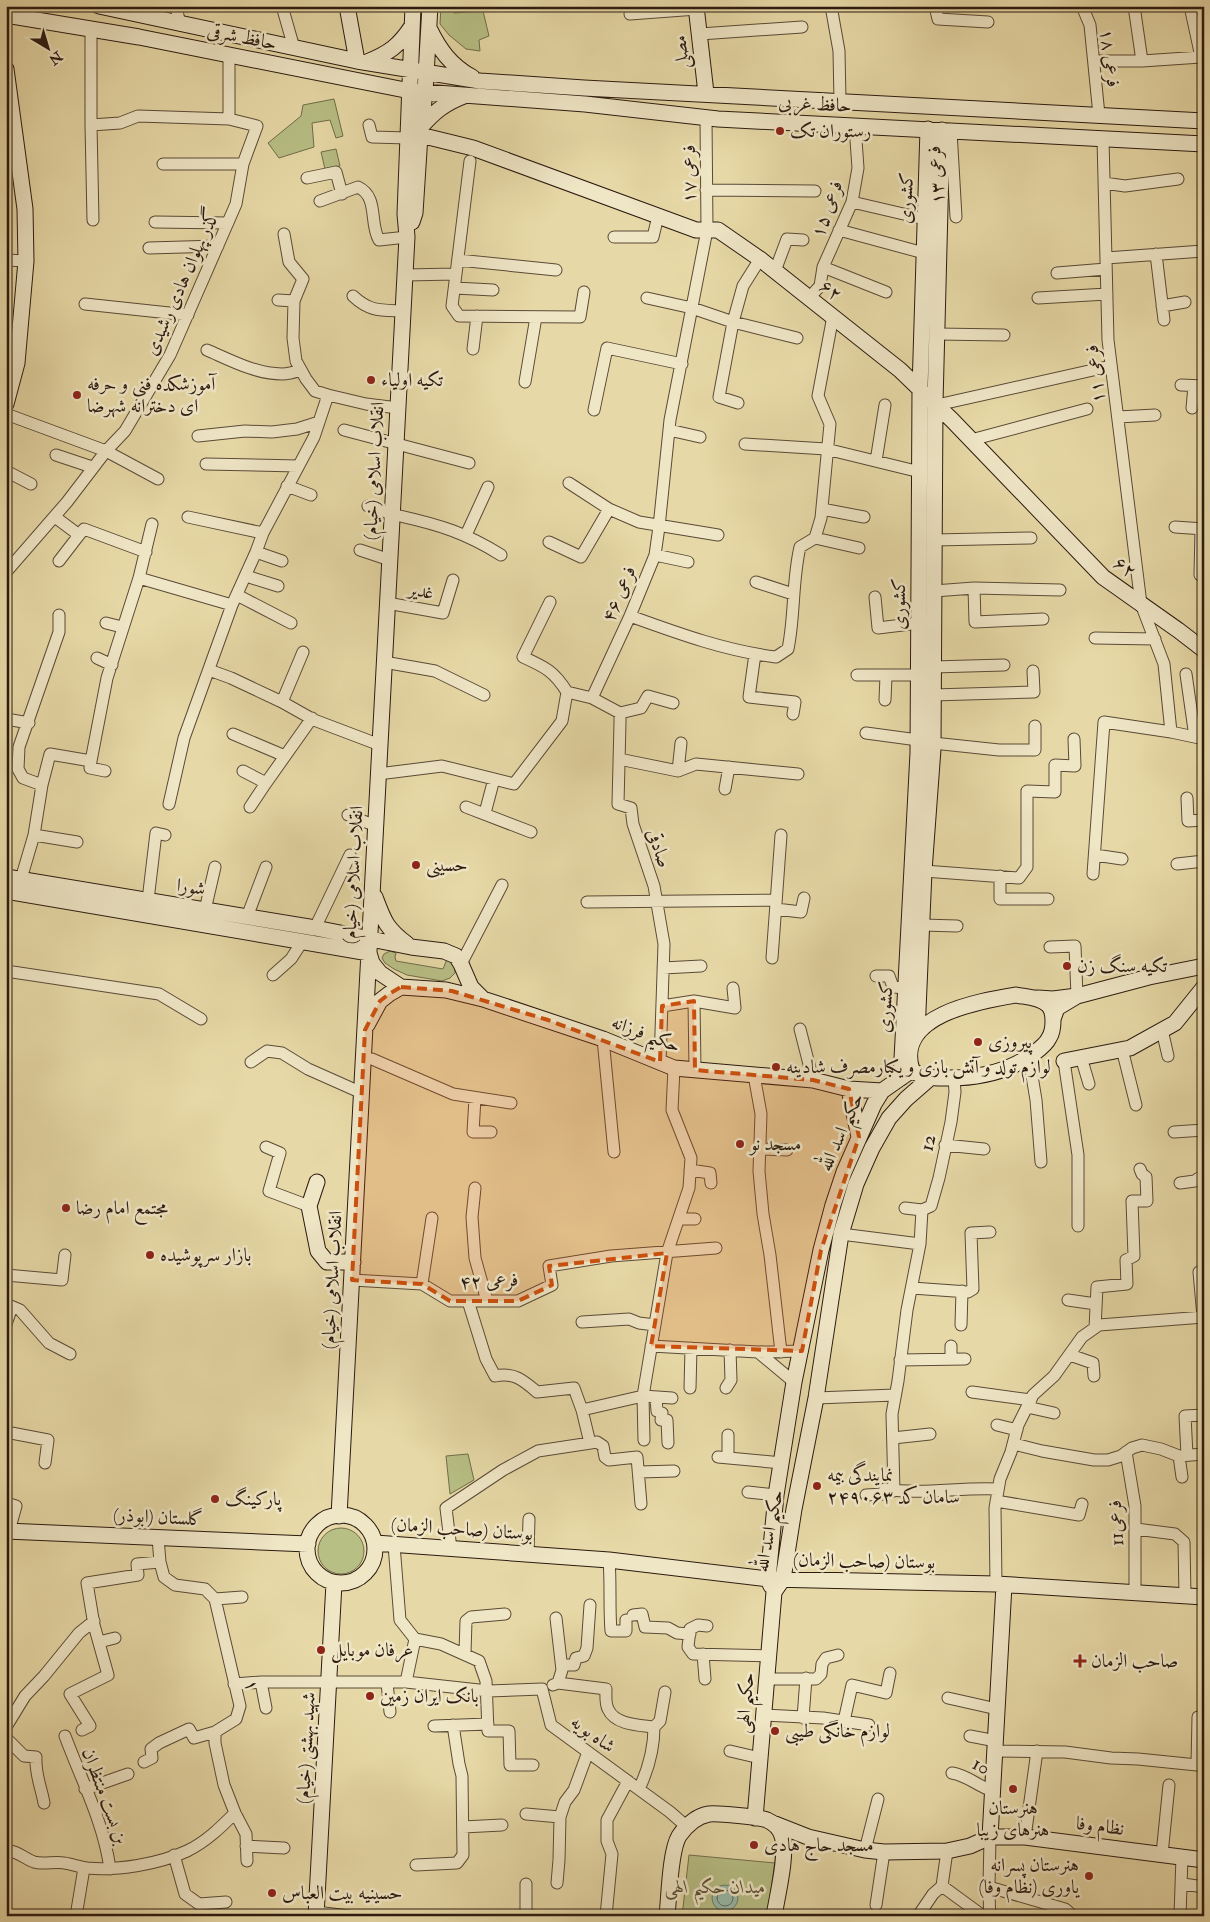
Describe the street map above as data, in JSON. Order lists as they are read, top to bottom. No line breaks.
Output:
{"streets":{"main road":["حافظ شرقی","مصلی","حافظ غربی","کشوری","۶۲","انقلاب اسلامی (خیام)","شورا","حکیم فرزانه","حکیم اسد الله","گلستان (ابوذر)","بوستان (صاحب الزمان)","حکیم الهی","شهید بهشتی (خیام)","نظام وفا"],"street":["فرعی ۱۸","فرعی ۱۷","فرعی ۱۳","فرعی ۱۵","گذر پهلوان هادی رشیدی","فرعی ۱۱","غدیر","فرعی ۴۶","صادقی","12","فرعی ۴۲","فرعی11","۱","شاه بویه","10","بن بست منتظران"]},"crossings":[["حافظ شرقی","حافظ غربی"],["حافظ شرقی","انقلاب اسلامی (خیام)"],["مصلی","حافظ غربی"],["فرعی ۱۸","حافظ غربی"],["حافظ غربی","فرعی ۱۷"],["حافظ غربی","فرعی ۱۳"],["حافظ غربی","کشوری"],["حافظ غربی","فرعی ۱۵"],["حافظ غربی","فرعی ۱۱"],["حافظ غربی","انقلاب اسلامی (خیام)"],["فرعی ۱۷","۶۲"],["فرعی ۱۷","فرعی ۴۶"],["فرعی ۱۳","کشوری"],["کشوری","۶۲"],["فرعی ۱۵","۶۲"],["۶۲","فرعی ۱۱"],["۶۲","انقلاب اسلامی (خیام)"],["۶۲","فرعی ۴۶"],["انقلاب اسلامی (خیام)","غدیر"],["انقلاب اسلامی (خیام)","شورا"],["انقلاب اسلامی (خیام)","فرعی ۴۲"],["انقلاب اسلامی (خیام)","گلستان (ابوذر)"],["انقلاب اسلامی (خیام)","بوستان (صاحب الزمان)"],["انقلاب اسلامی (خیام)","شهید بهشتی (خیام)"],["صادقی","حکیم فرزانه"],["حکیم فرزانه","حکیم اسد الله"],["حکیم اسد الله","بوستان (صاحب الزمان)"],["حکیم اسد الله","حکیم الهی"],["گلستان (ابوذر)","بوستان (صاحب الزمان)"],["گلستان (ابوذر)","شهید بهشتی (خیام)"],["فرعی11","بوستان (صاحب الزمان)"],["بوستان (صاحب الزمان)","حکیم الهی"],["بوستان (صاحب الزمان)","شهید بهشتی (خیام)"]],"parks":["میدان حکیم الهی"],"places":{"other":["رستوران تک","تکیه اولیاء","آموزشکده فنی و حرفه ای دخترانه شهرضا","حسینی","تکیه سنگ زن","پیروزی","لوازم تولد و آتش بازی و یکبارمصرف شادینه","مسجد نو","مجتمع امام رضا","بازار سرپوشیده","نمایندگی بیمه سامان کد ۲۴۹۰۶۳","پارکینگ","عرفان موبایل","بانک ایران زمین","لوازم خانگی طیبی","هنرستان هنرهای زیبا","مسجد حاج هادی","هنرستان پسرانه یاوری (نظام وفا)","حسینیه بیت العباس"],"health":["صاحب الزمان"]},"north":"bottom right"}
